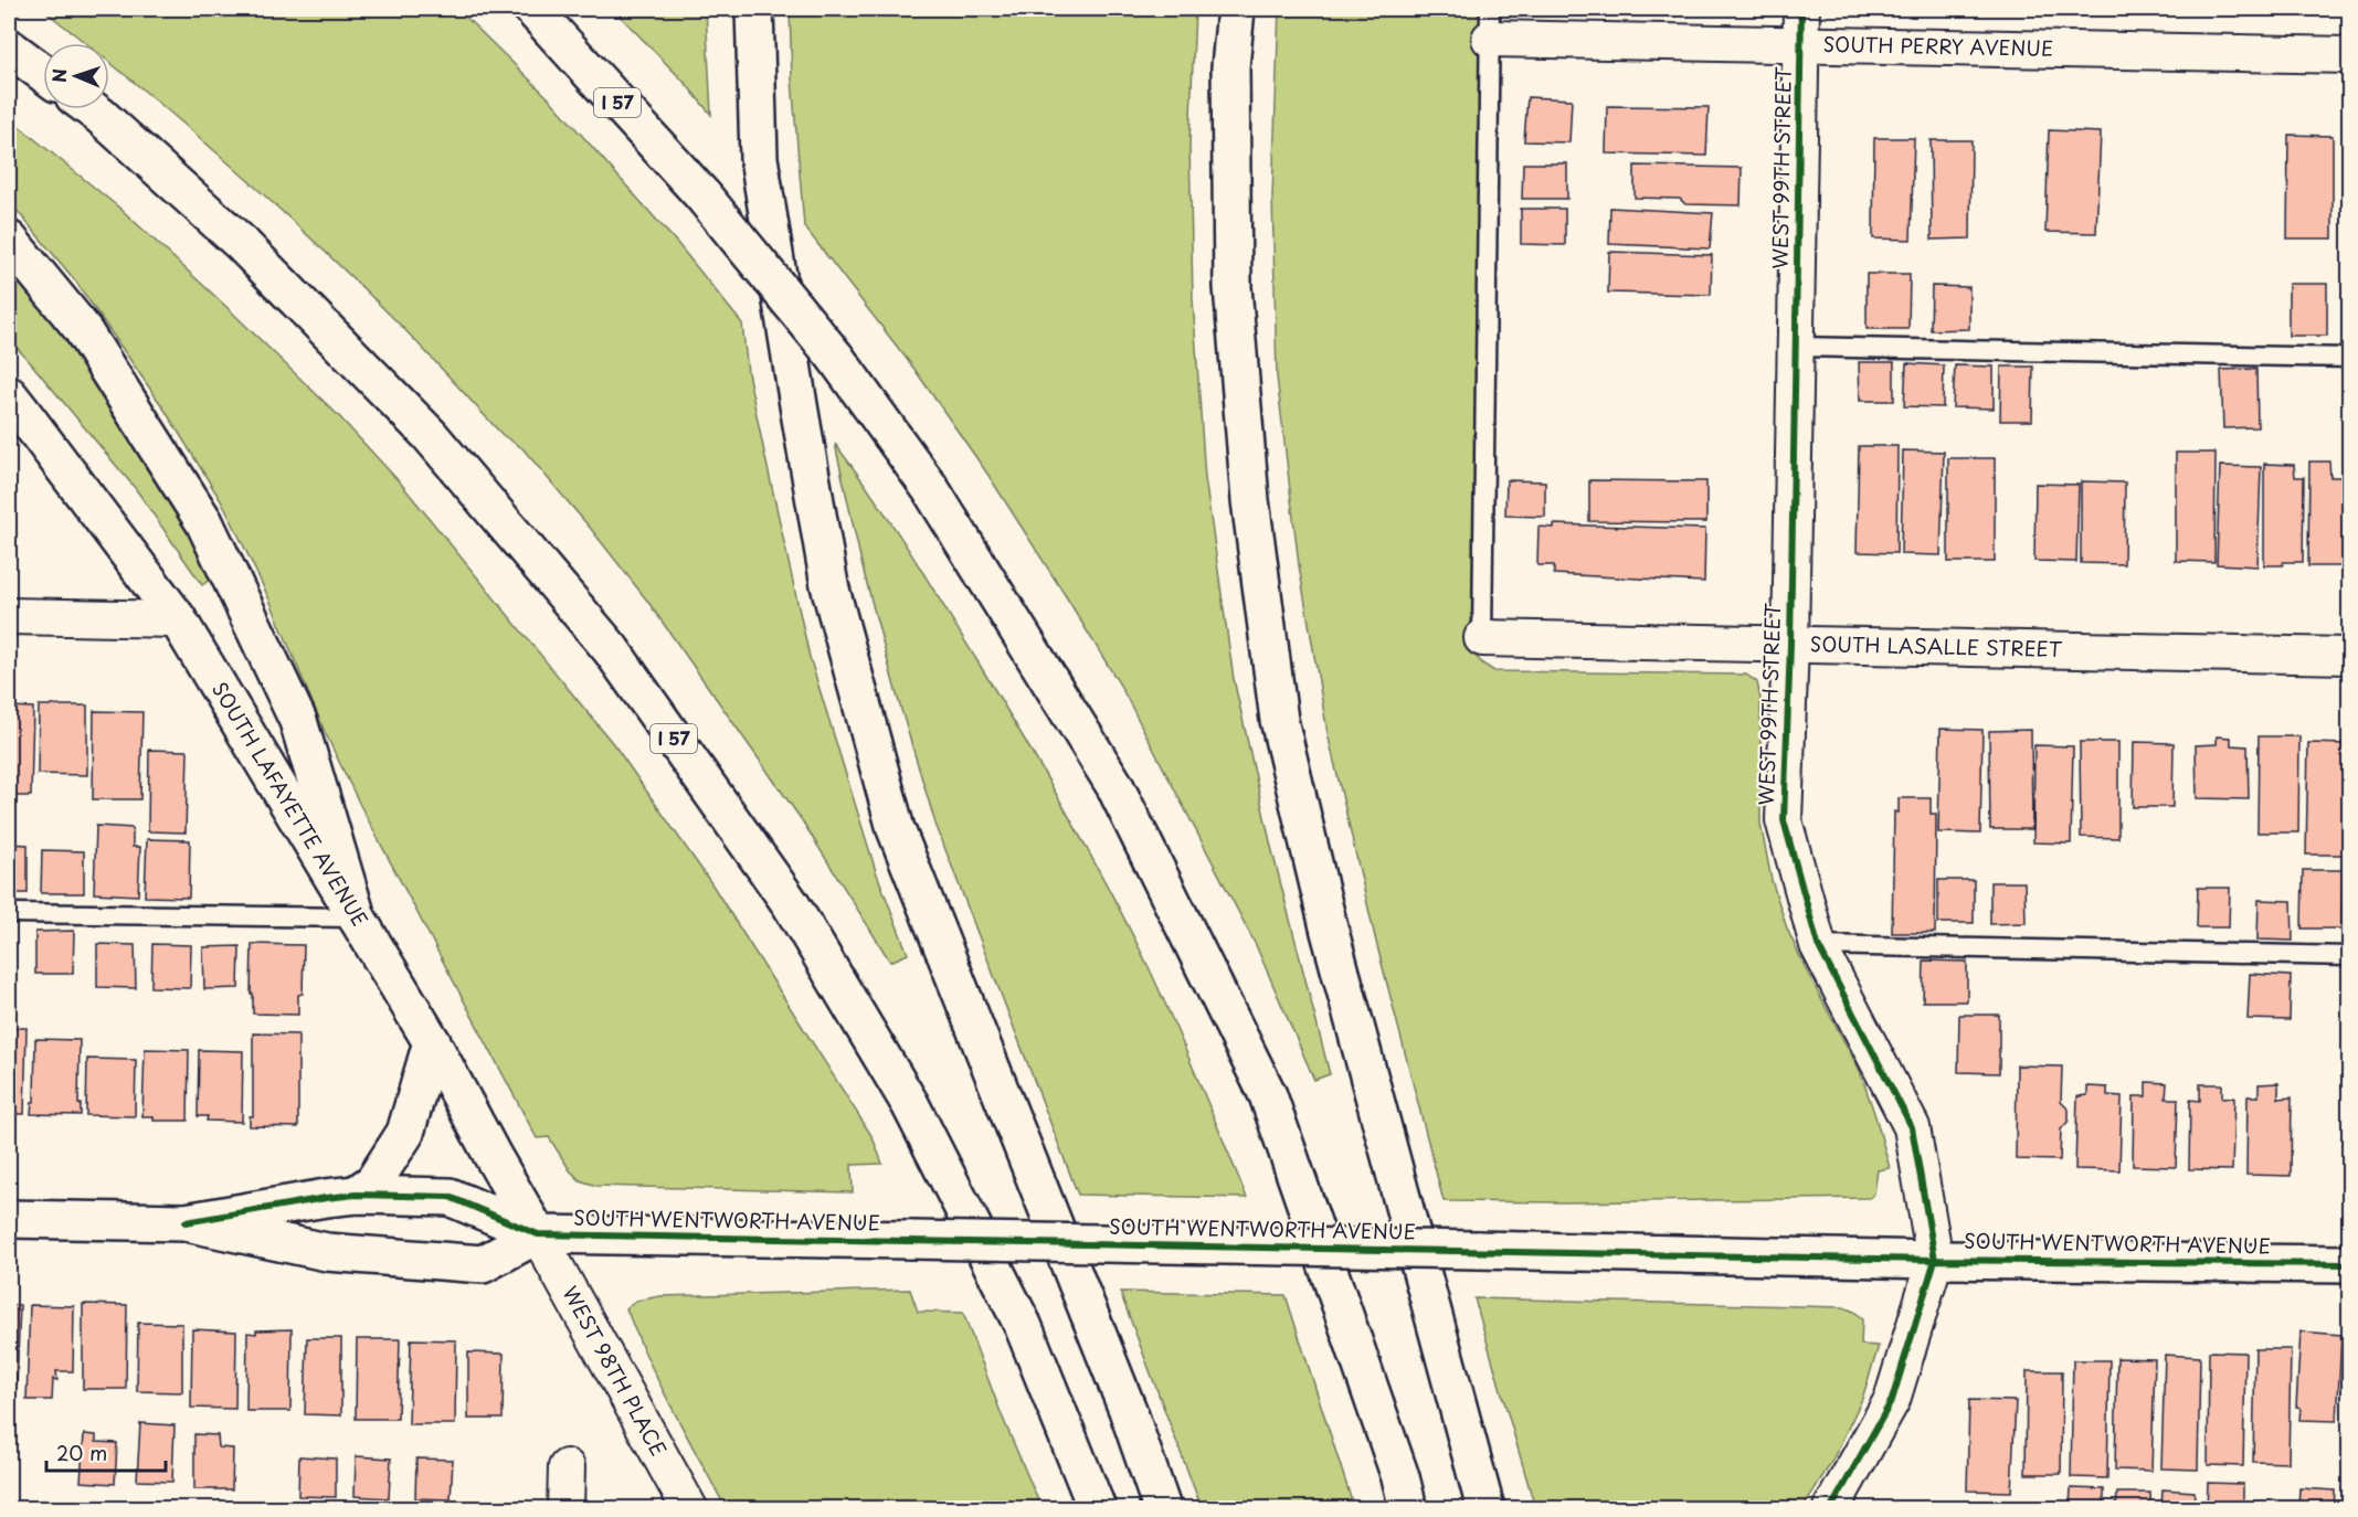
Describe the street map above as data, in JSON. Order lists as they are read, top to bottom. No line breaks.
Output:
{"streets":{"main road":["I 57","SOUTH LAFAYETTE AVENUE","SOUTH WENTWORTH AVENUE"],"street":["SOUTH PERRY AVENUE","WEST 99TH STREET","SOUTH LASALLE STREET","WEST 98TH PLACE"]},"crossings":[["SOUTH PERRY AVENUE","WEST 99TH STREET"],["WEST 99TH STREET","SOUTH LASALLE STREET"],["WEST 99TH STREET","SOUTH WENTWORTH AVENUE"],["SOUTH LAFAYETTE AVENUE","SOUTH WENTWORTH AVENUE"],["SOUTH LAFAYETTE AVENUE","WEST 98TH PLACE"],["SOUTH WENTWORTH AVENUE","WEST 98TH PLACE"]],"scale_bar":"20 m","north":"left"}
